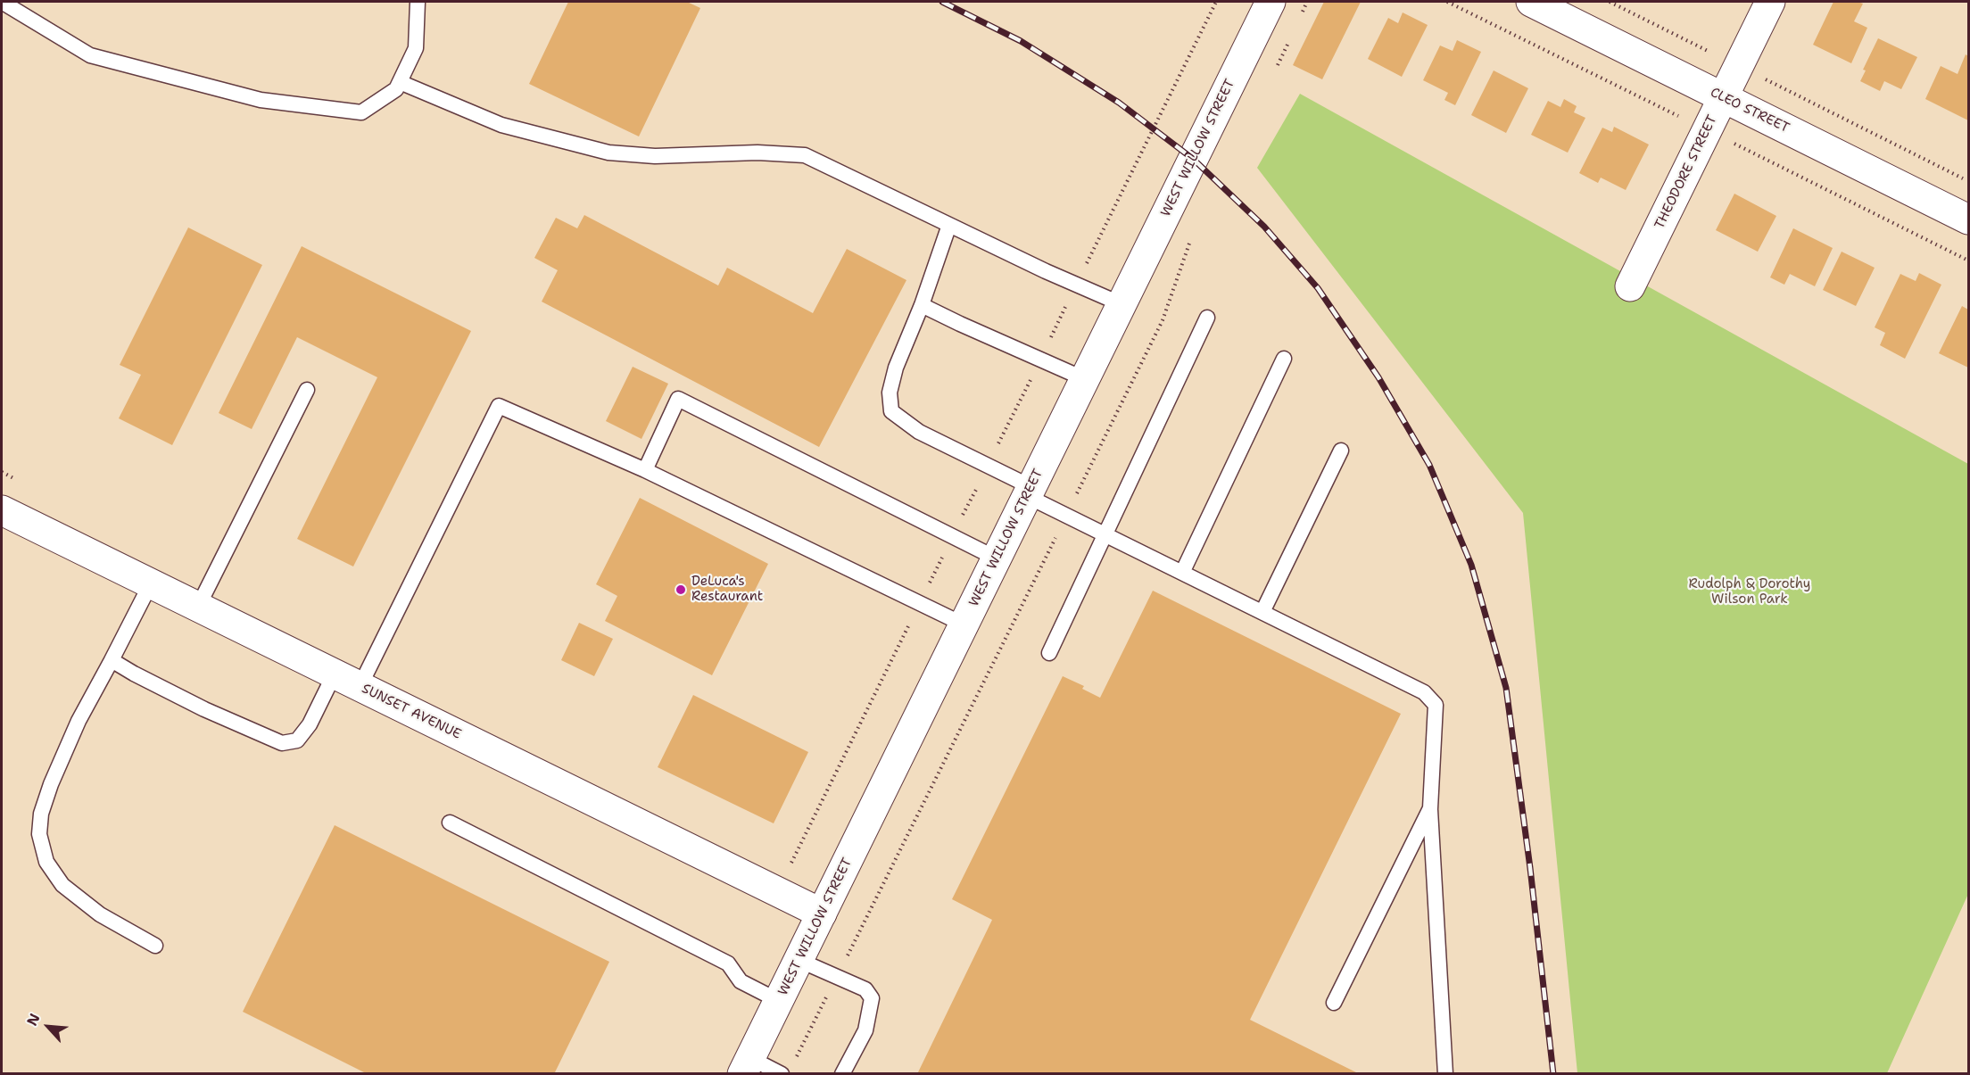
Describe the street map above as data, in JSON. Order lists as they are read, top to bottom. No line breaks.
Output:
{"streets":{"street":["CLEO STREET","WEST WILLOW STREET","THEODORE STREET","SUNSET AVENUE"]},"crossings":[["CLEO STREET","THEODORE STREET"],["WEST WILLOW STREET","SUNSET AVENUE"]],"parks":["Rudolph & Dorothy Wilson Park"],"places":["DeLuca's Restaurant"],"north":"top left"}
